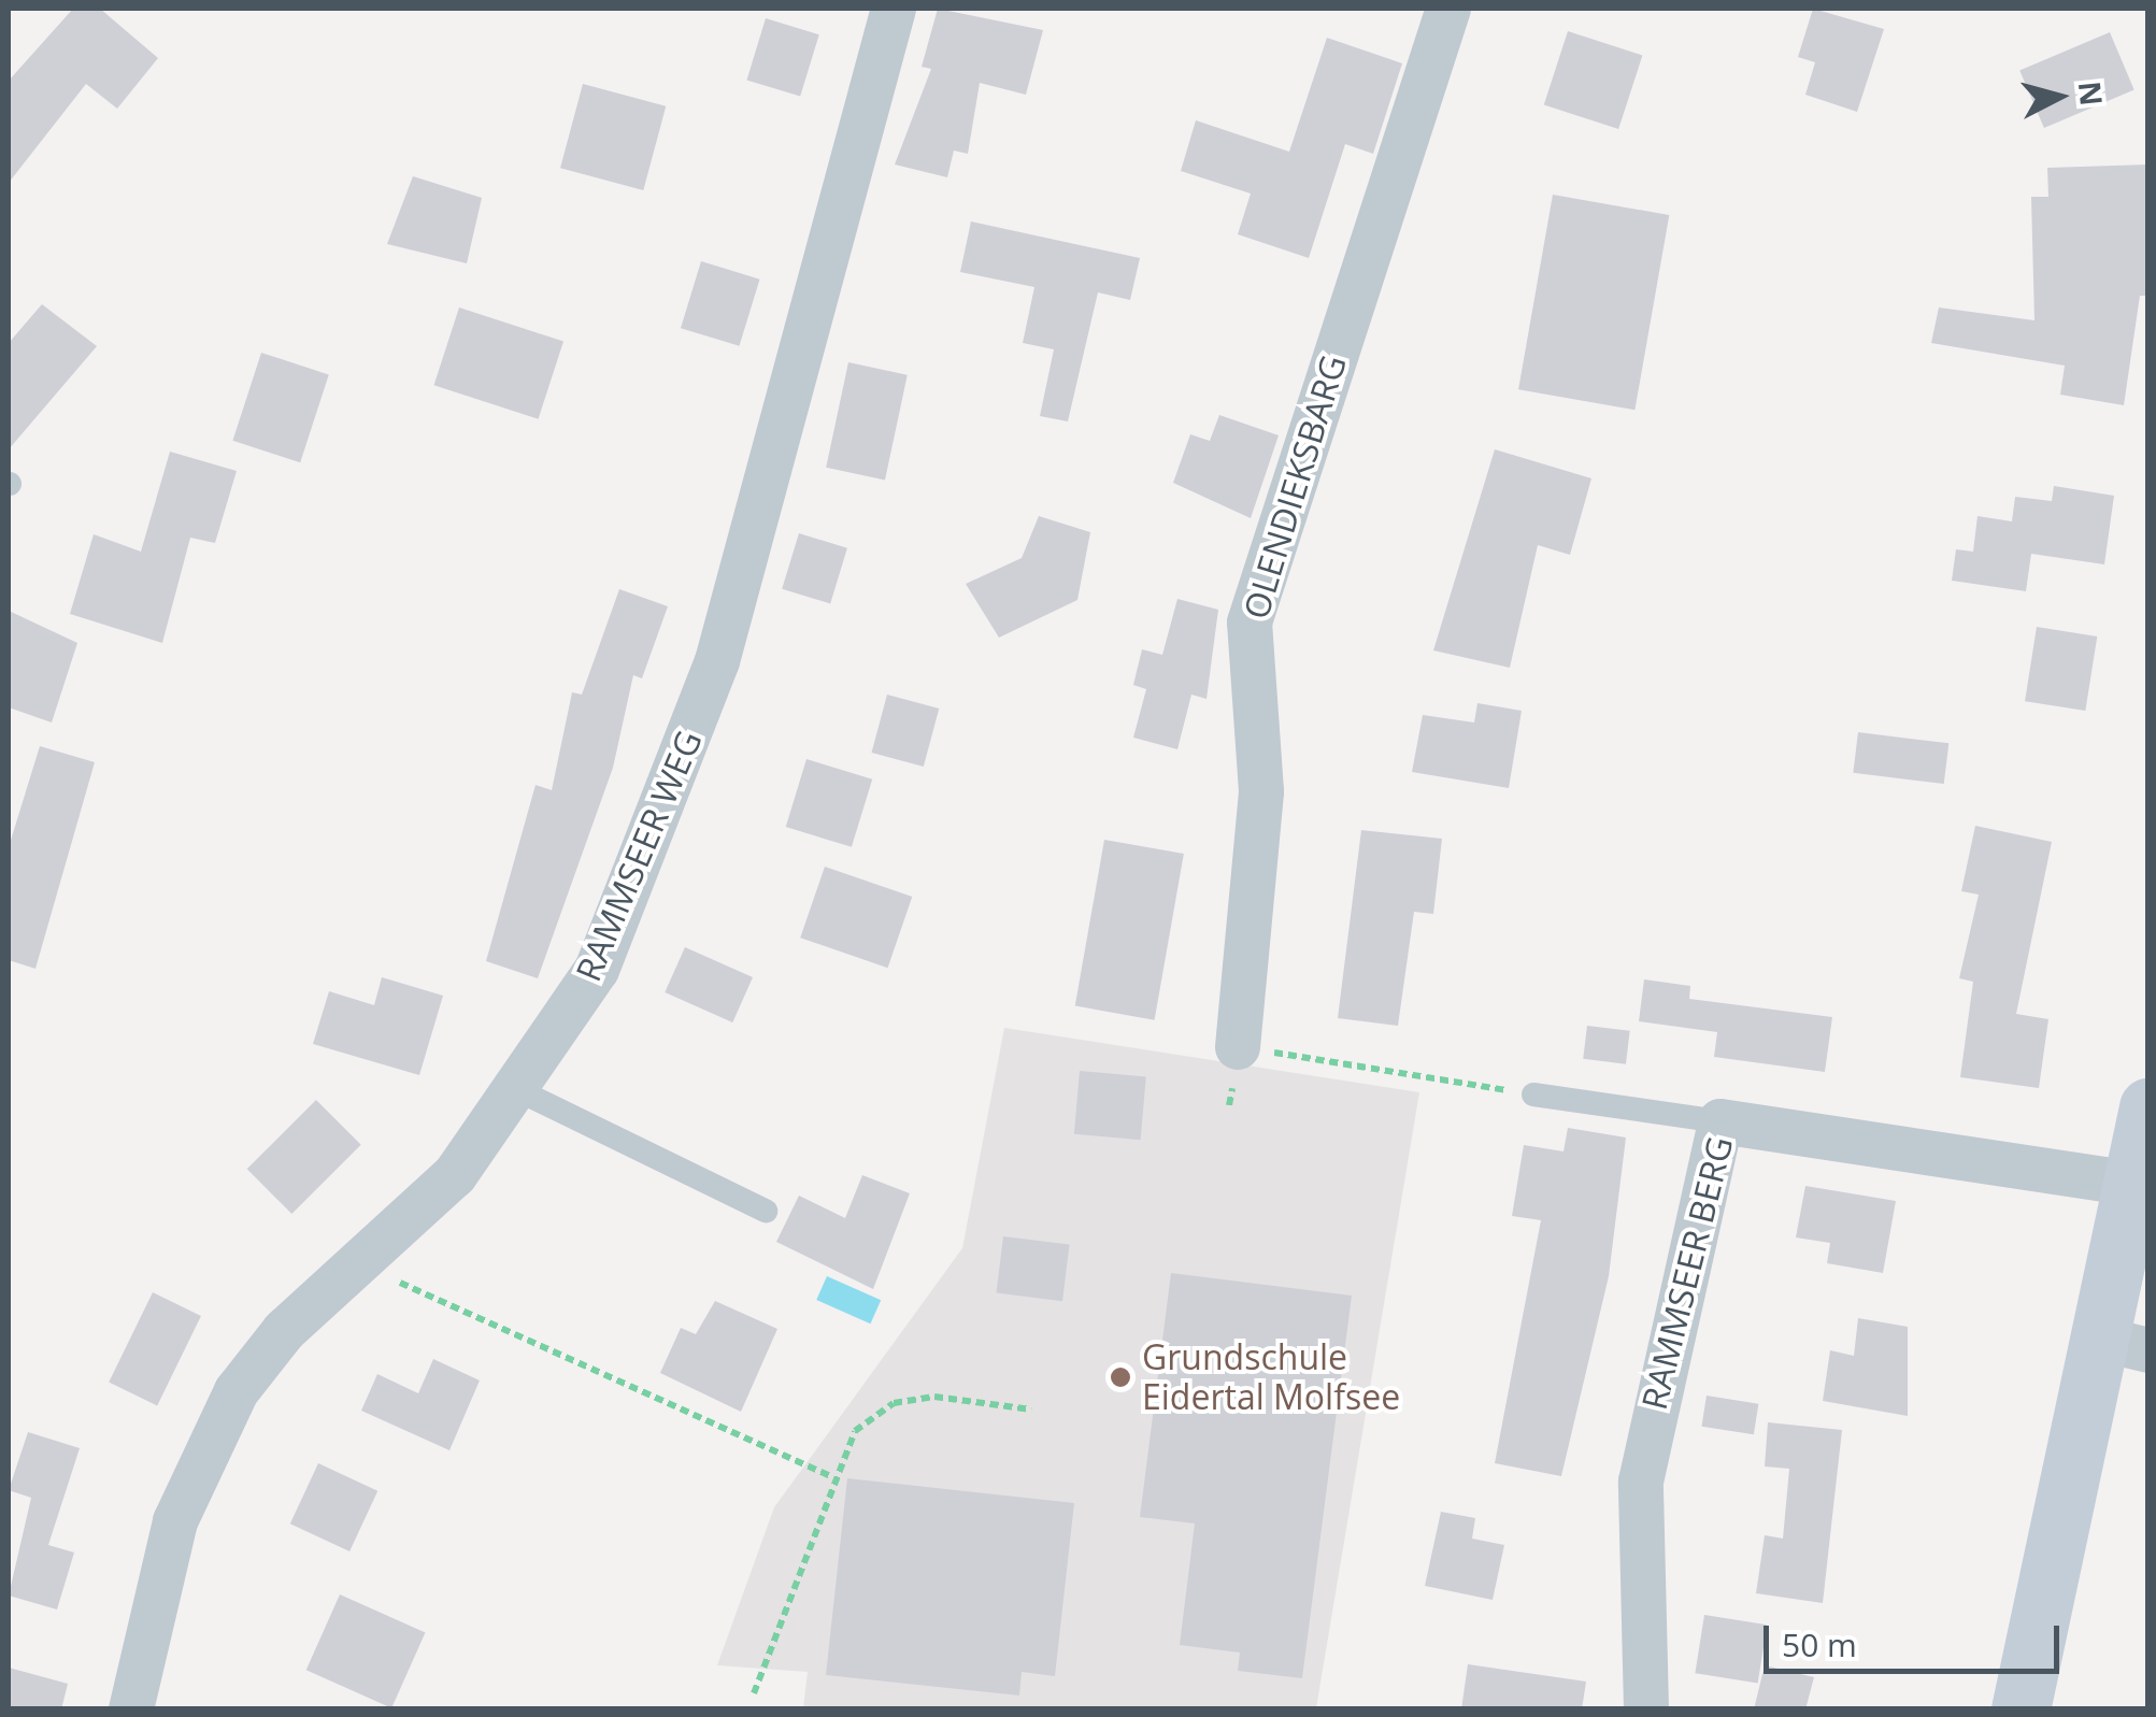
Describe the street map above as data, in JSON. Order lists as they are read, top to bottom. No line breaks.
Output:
{"streets":{"street":["OLENDIEKSBARG","RAMMSEER WEG","RAMMSEER BERG"]},"places":["Grundschule Eidertal Molfsee"],"scale_bar":"50 m","north":"right"}
